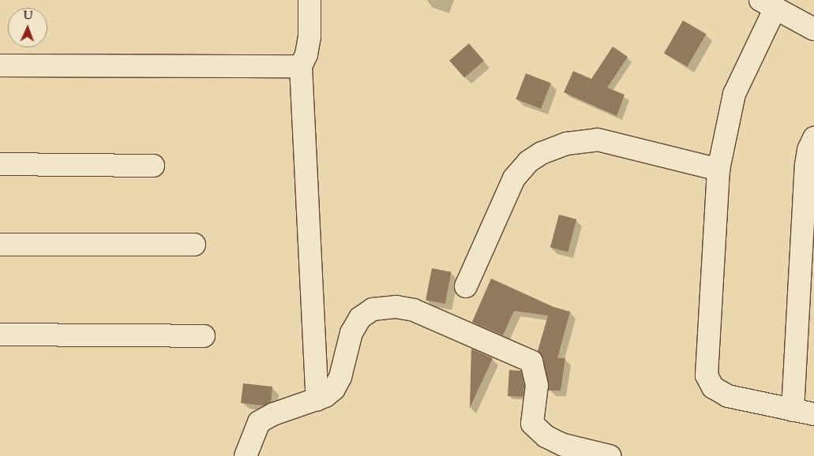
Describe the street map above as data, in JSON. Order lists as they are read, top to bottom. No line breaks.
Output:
{"north":"top"}
